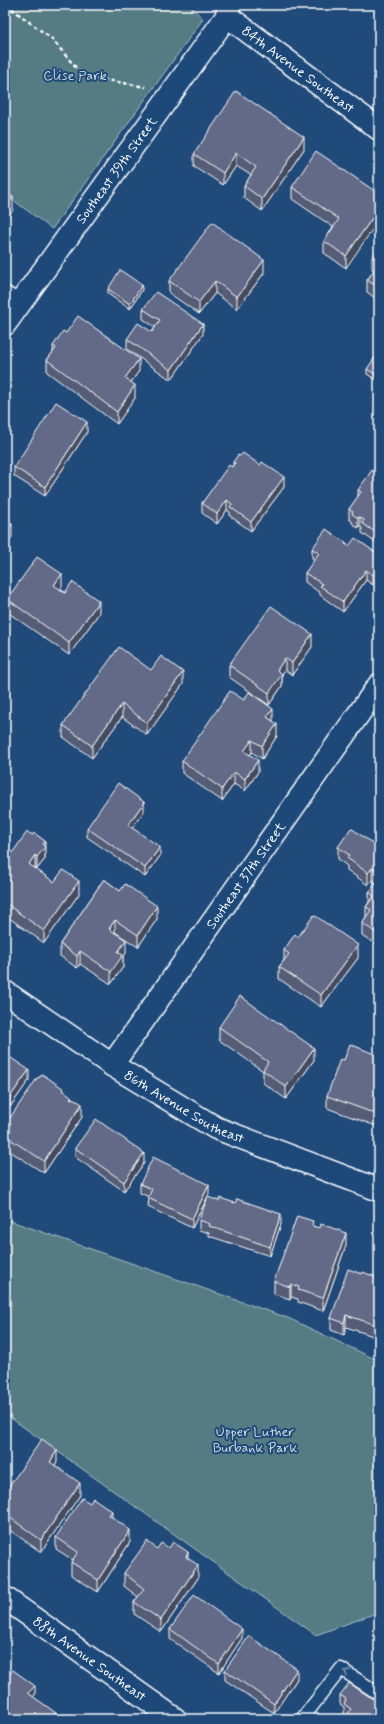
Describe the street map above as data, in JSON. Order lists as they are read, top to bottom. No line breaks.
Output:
{"streets":{"street":["84th Avenue Southeast","Southeast 39th Street","Southeast 37th Street","86th Avenue Southeast","88th Avenue Southeast"]},"crossings":[["84th Avenue Southeast","Southeast 39th Street"],["Southeast 37th Street","86th Avenue Southeast"]],"parks":["Clise Park","Upper Luther Burbank Park"]}
